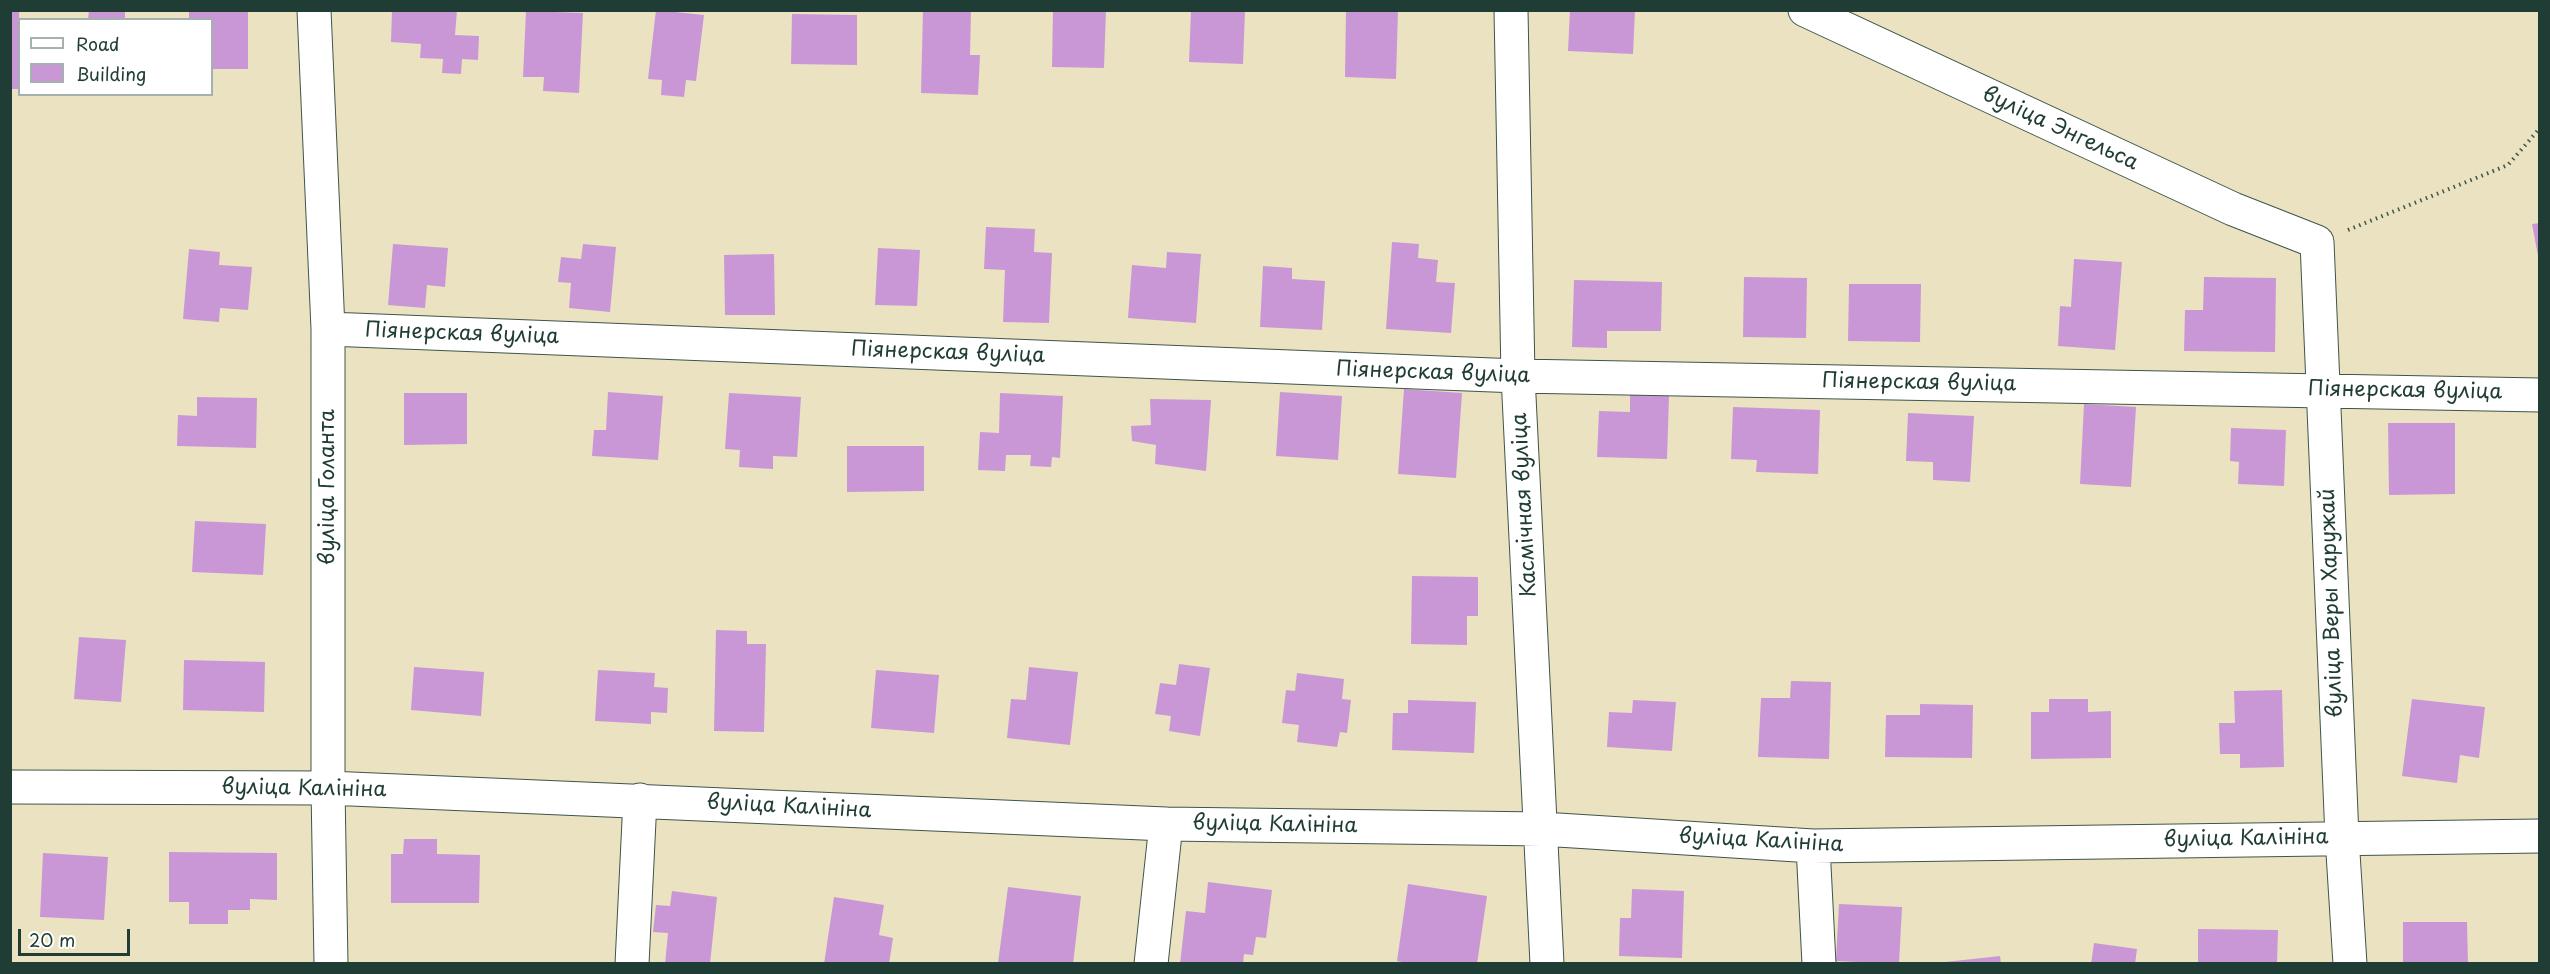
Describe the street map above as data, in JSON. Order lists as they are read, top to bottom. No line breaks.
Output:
{"streets":{"street":["вуліца Энгельса","Піянерская вуліца","вуліца Голанта","Касмічная вуліца","вуліца Веры Харужай","вуліца Калініна"]},"crossings":[["вуліца Энгельса","вуліца Веры Харужай"],["Піянерская вуліца","вуліца Голанта"],["Піянерская вуліца","Касмічная вуліца"],["Піянерская вуліца","вуліца Веры Харужай"],["вуліца Голанта","вуліца Калініна"],["Касмічная вуліца","вуліца Калініна"],["вуліца Веры Харужай","вуліца Калініна"]],"legend":["Road","Building"],"scale_bar":"20 m"}
